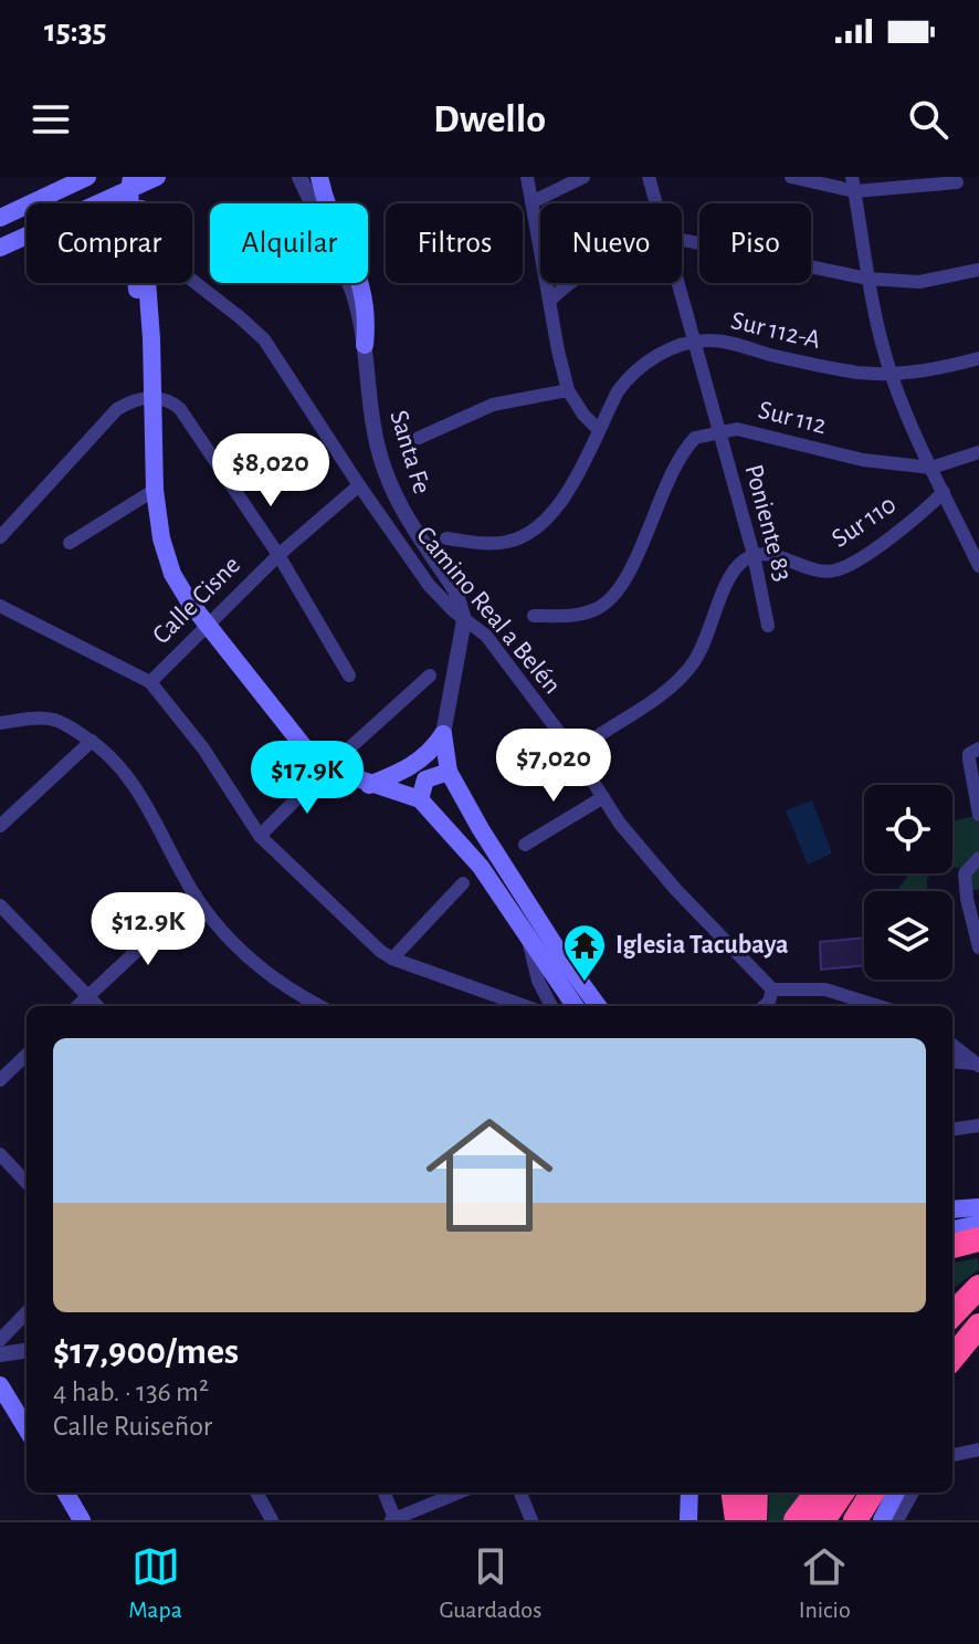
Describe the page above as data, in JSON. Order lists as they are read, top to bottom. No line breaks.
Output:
{"streets":{"street":["Sur 112-A","Sur 112","Santa Fe","Sur 110","Poniente 83","Calle Cisne","Camino Real a Belén"]},"crossings":[["Sur 112-A","Poniente 83"],["Sur 112","Poniente 83"],["Santa Fe","Camino Real a Belén"],["Sur 110","Poniente 83"],["Calle Cisne","Camino Real a Belén"]],"places":{"temple":["Iglesia Tacubaya"]},"page":{"status":"15:35","header":"Dwello","chip":["Comprar","Alquilar","Filtros","Nuevo","Piso"],"price":["$8,020","$7,020","$17.9K","$12.9K"],"list":[{"name":"$17,900/mes","note":"4 hab. · 136 m² · Calle Ruiseñor"}],"tabs":["Mapa","Guardados","Inicio"]}}
